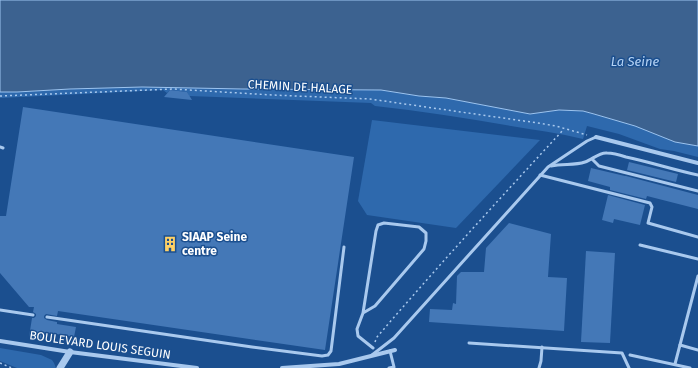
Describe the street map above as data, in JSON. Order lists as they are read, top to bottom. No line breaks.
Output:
{"streets":{"street":["BOULEVARD LOUIS SEGUIN"],"path":["CHEMIN DE HALAGE"]},"water":["La Seine"],"places":{"building":["SIAAP Seine centre"]}}
